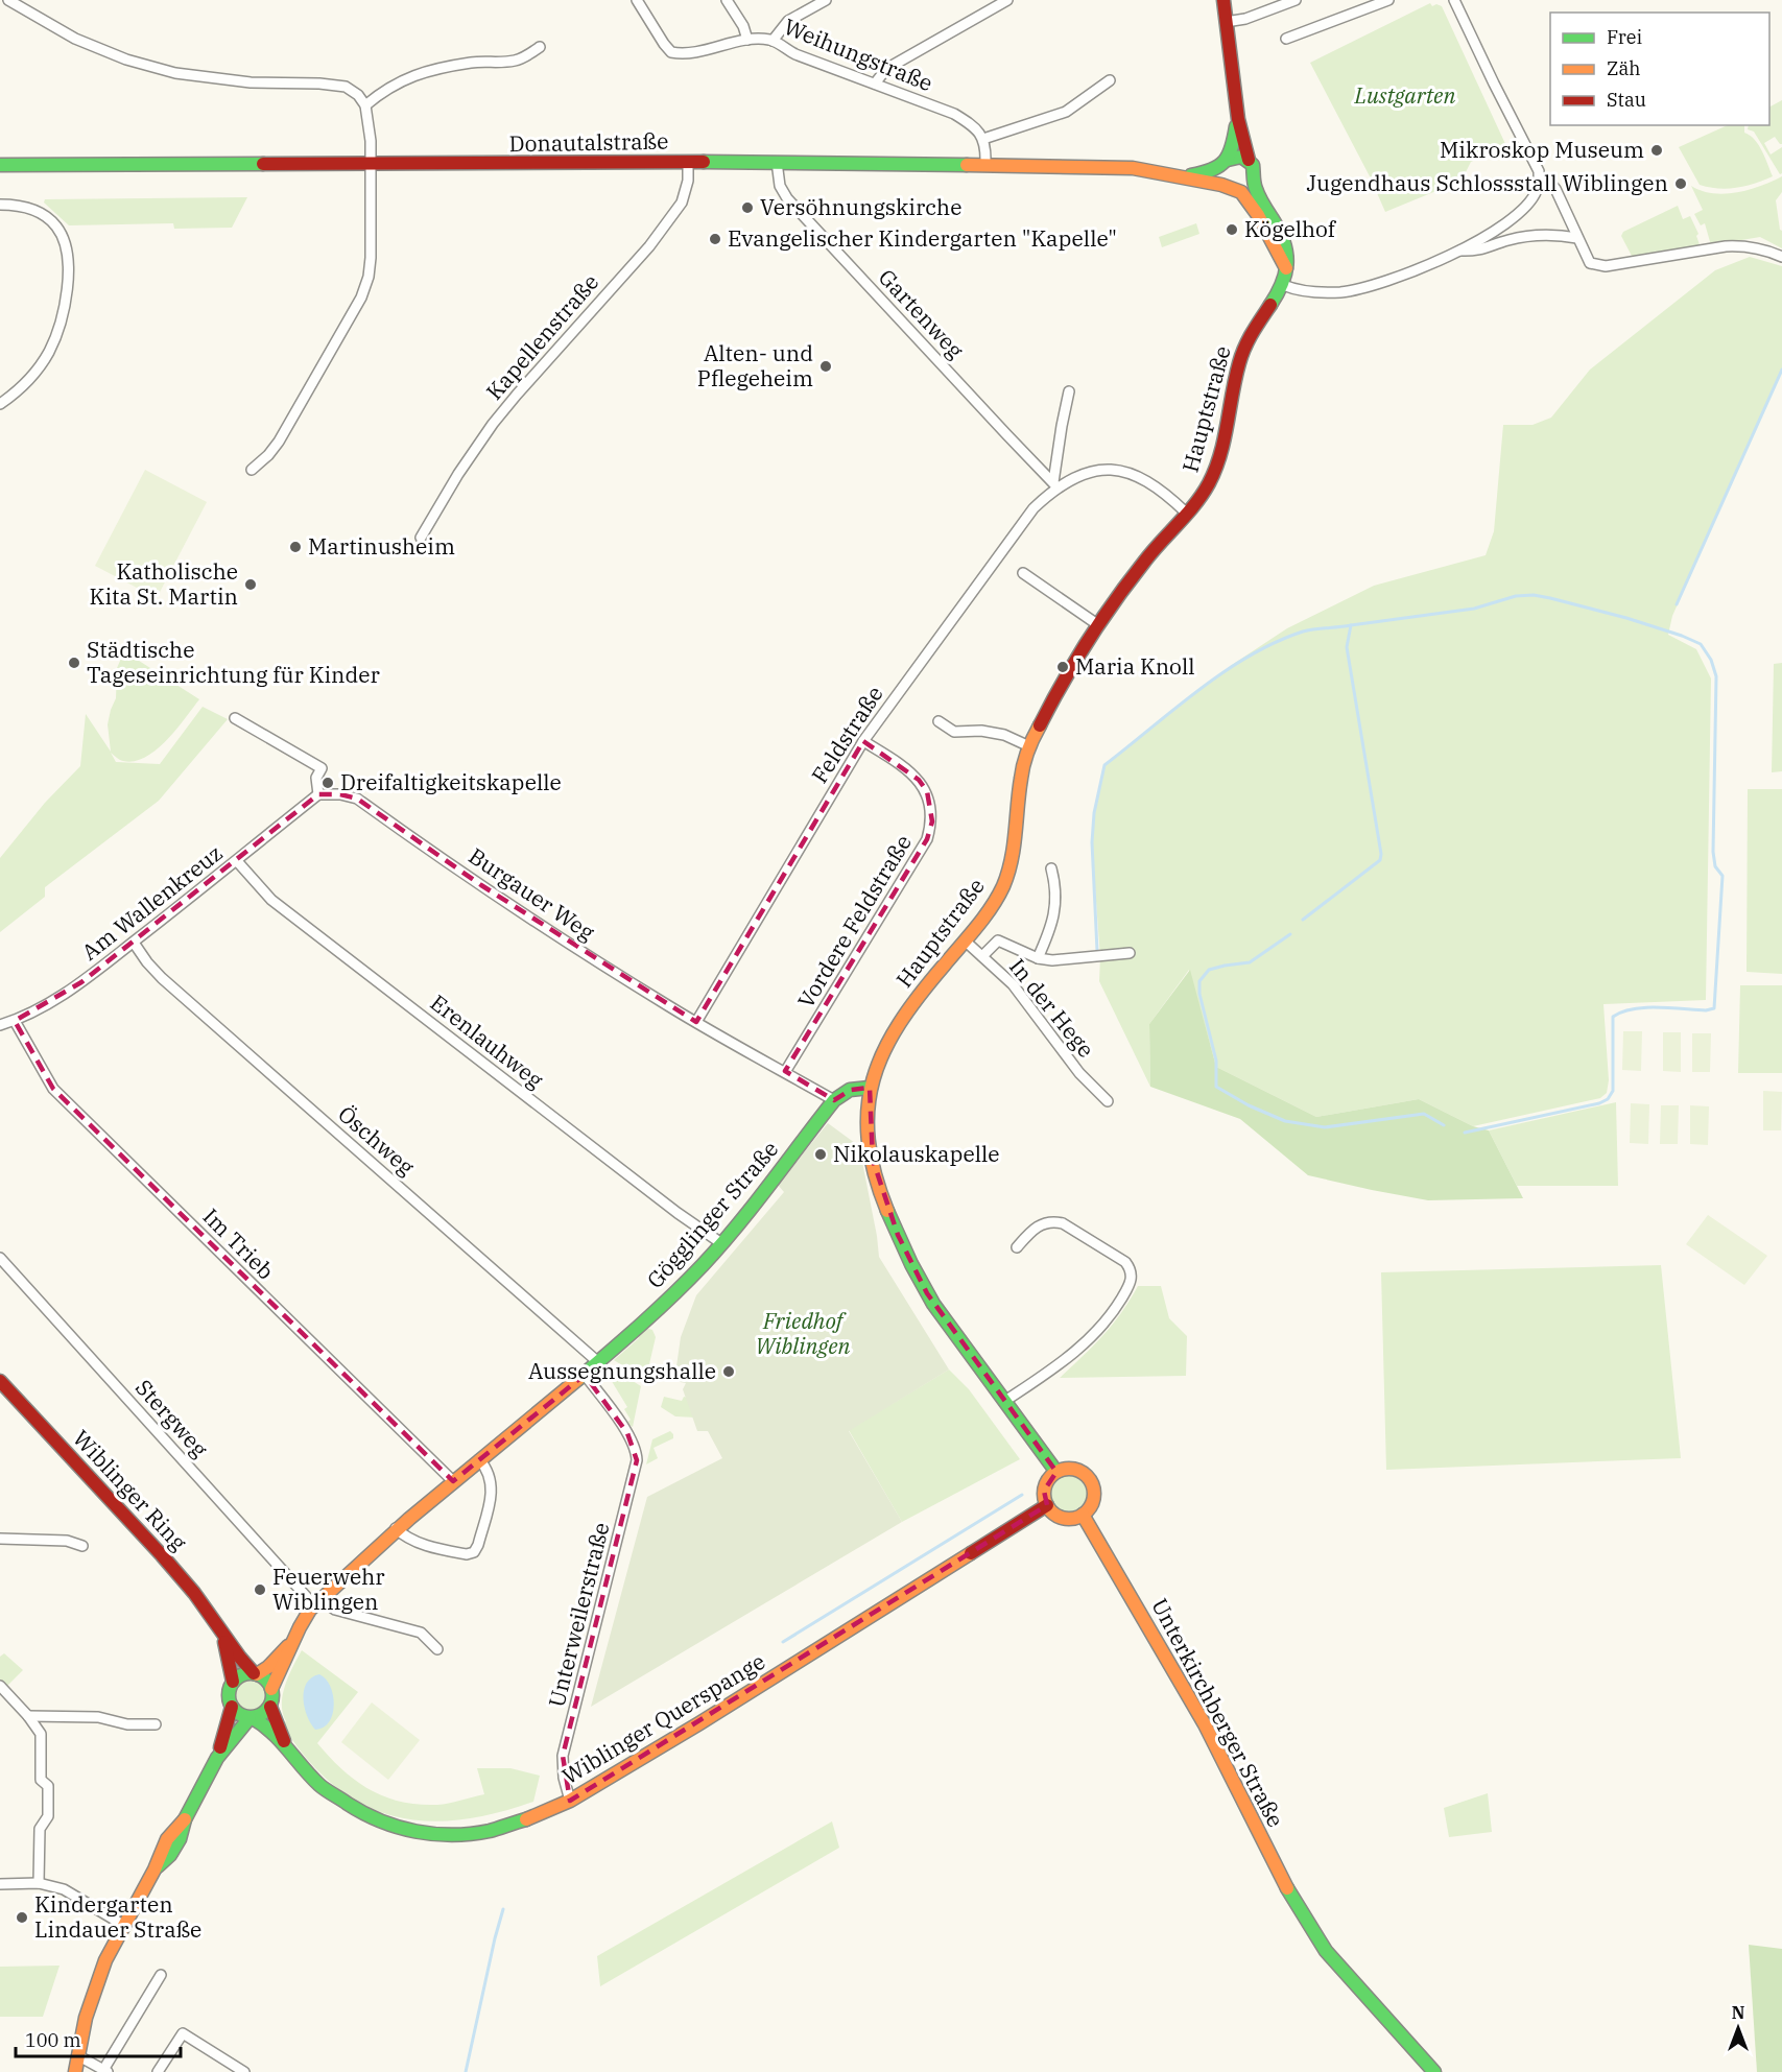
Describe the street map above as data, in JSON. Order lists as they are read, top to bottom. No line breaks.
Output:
{"streets":{"main road":["Donautalstraße","Hauptstraße","Gögglinger Straße","Wiblinger Ring","Unterkirchberger Straße","Wiblinger Querspange"],"street":["Weihungstraße","Gartenweg","Kapellenstraße","Feldstraße","Burgauer Weg","Am Wallenkreuz","Vordere Feldstraße","In der Hege","Erenlauhweg","Öschweg","Im Trieb","Stergweg","Unterweilerstraße"]},"crossings":[["Donautalstraße","Gartenweg"],["Donautalstraße","Kapellenstraße"],["Gartenweg","Feldstraße"],["Hauptstraße","Feldstraße"],["Hauptstraße","In der Hege"],["Feldstraße","Burgauer Weg"],["Feldstraße","Vordere Feldstraße"],["Burgauer Weg","Am Wallenkreuz"],["Burgauer Weg","Vordere Feldstraße"],["Burgauer Weg","Gögglinger Straße"],["Am Wallenkreuz","Erenlauhweg"],["Am Wallenkreuz","Öschweg"],["Am Wallenkreuz","Im Trieb"],["Erenlauhweg","Gögglinger Straße"],["Öschweg","Gögglinger Straße"],["Gögglinger Straße","Im Trieb"],["Gögglinger Straße","Stergweg"],["Gögglinger Straße","Wiblinger Ring"],["Gögglinger Straße","Unterweilerstraße"],["Gögglinger Straße","Wiblinger Querspange"],["Wiblinger Ring","Wiblinger Querspange"],["Unterweilerstraße","Wiblinger Querspange"],["Unterkirchberger Straße","Wiblinger Querspange"]],"parks":["Lustgarten","Friedhof Wiblingen"],"places":["Mikroskop Museum","Jugendhaus Schlossstall Wiblingen","Versöhnungskirche","Kögelhof","Evangelischer Kindergarten \"Kapelle\"","Alten- und Pflegeheim","Martinusheim","Katholische Kita St. Martin","Städtische Tageseinrichtung für Kinder","Maria Knoll","Dreifaltigkeitskapelle","Nikolauskapelle","Aussegnungshalle","Feuerwehr Wiblingen","Kindergarten Lindauer Straße"],"legend":["Frei","Zäh","Stau"],"scale_bar":"100 m","north":"top"}
